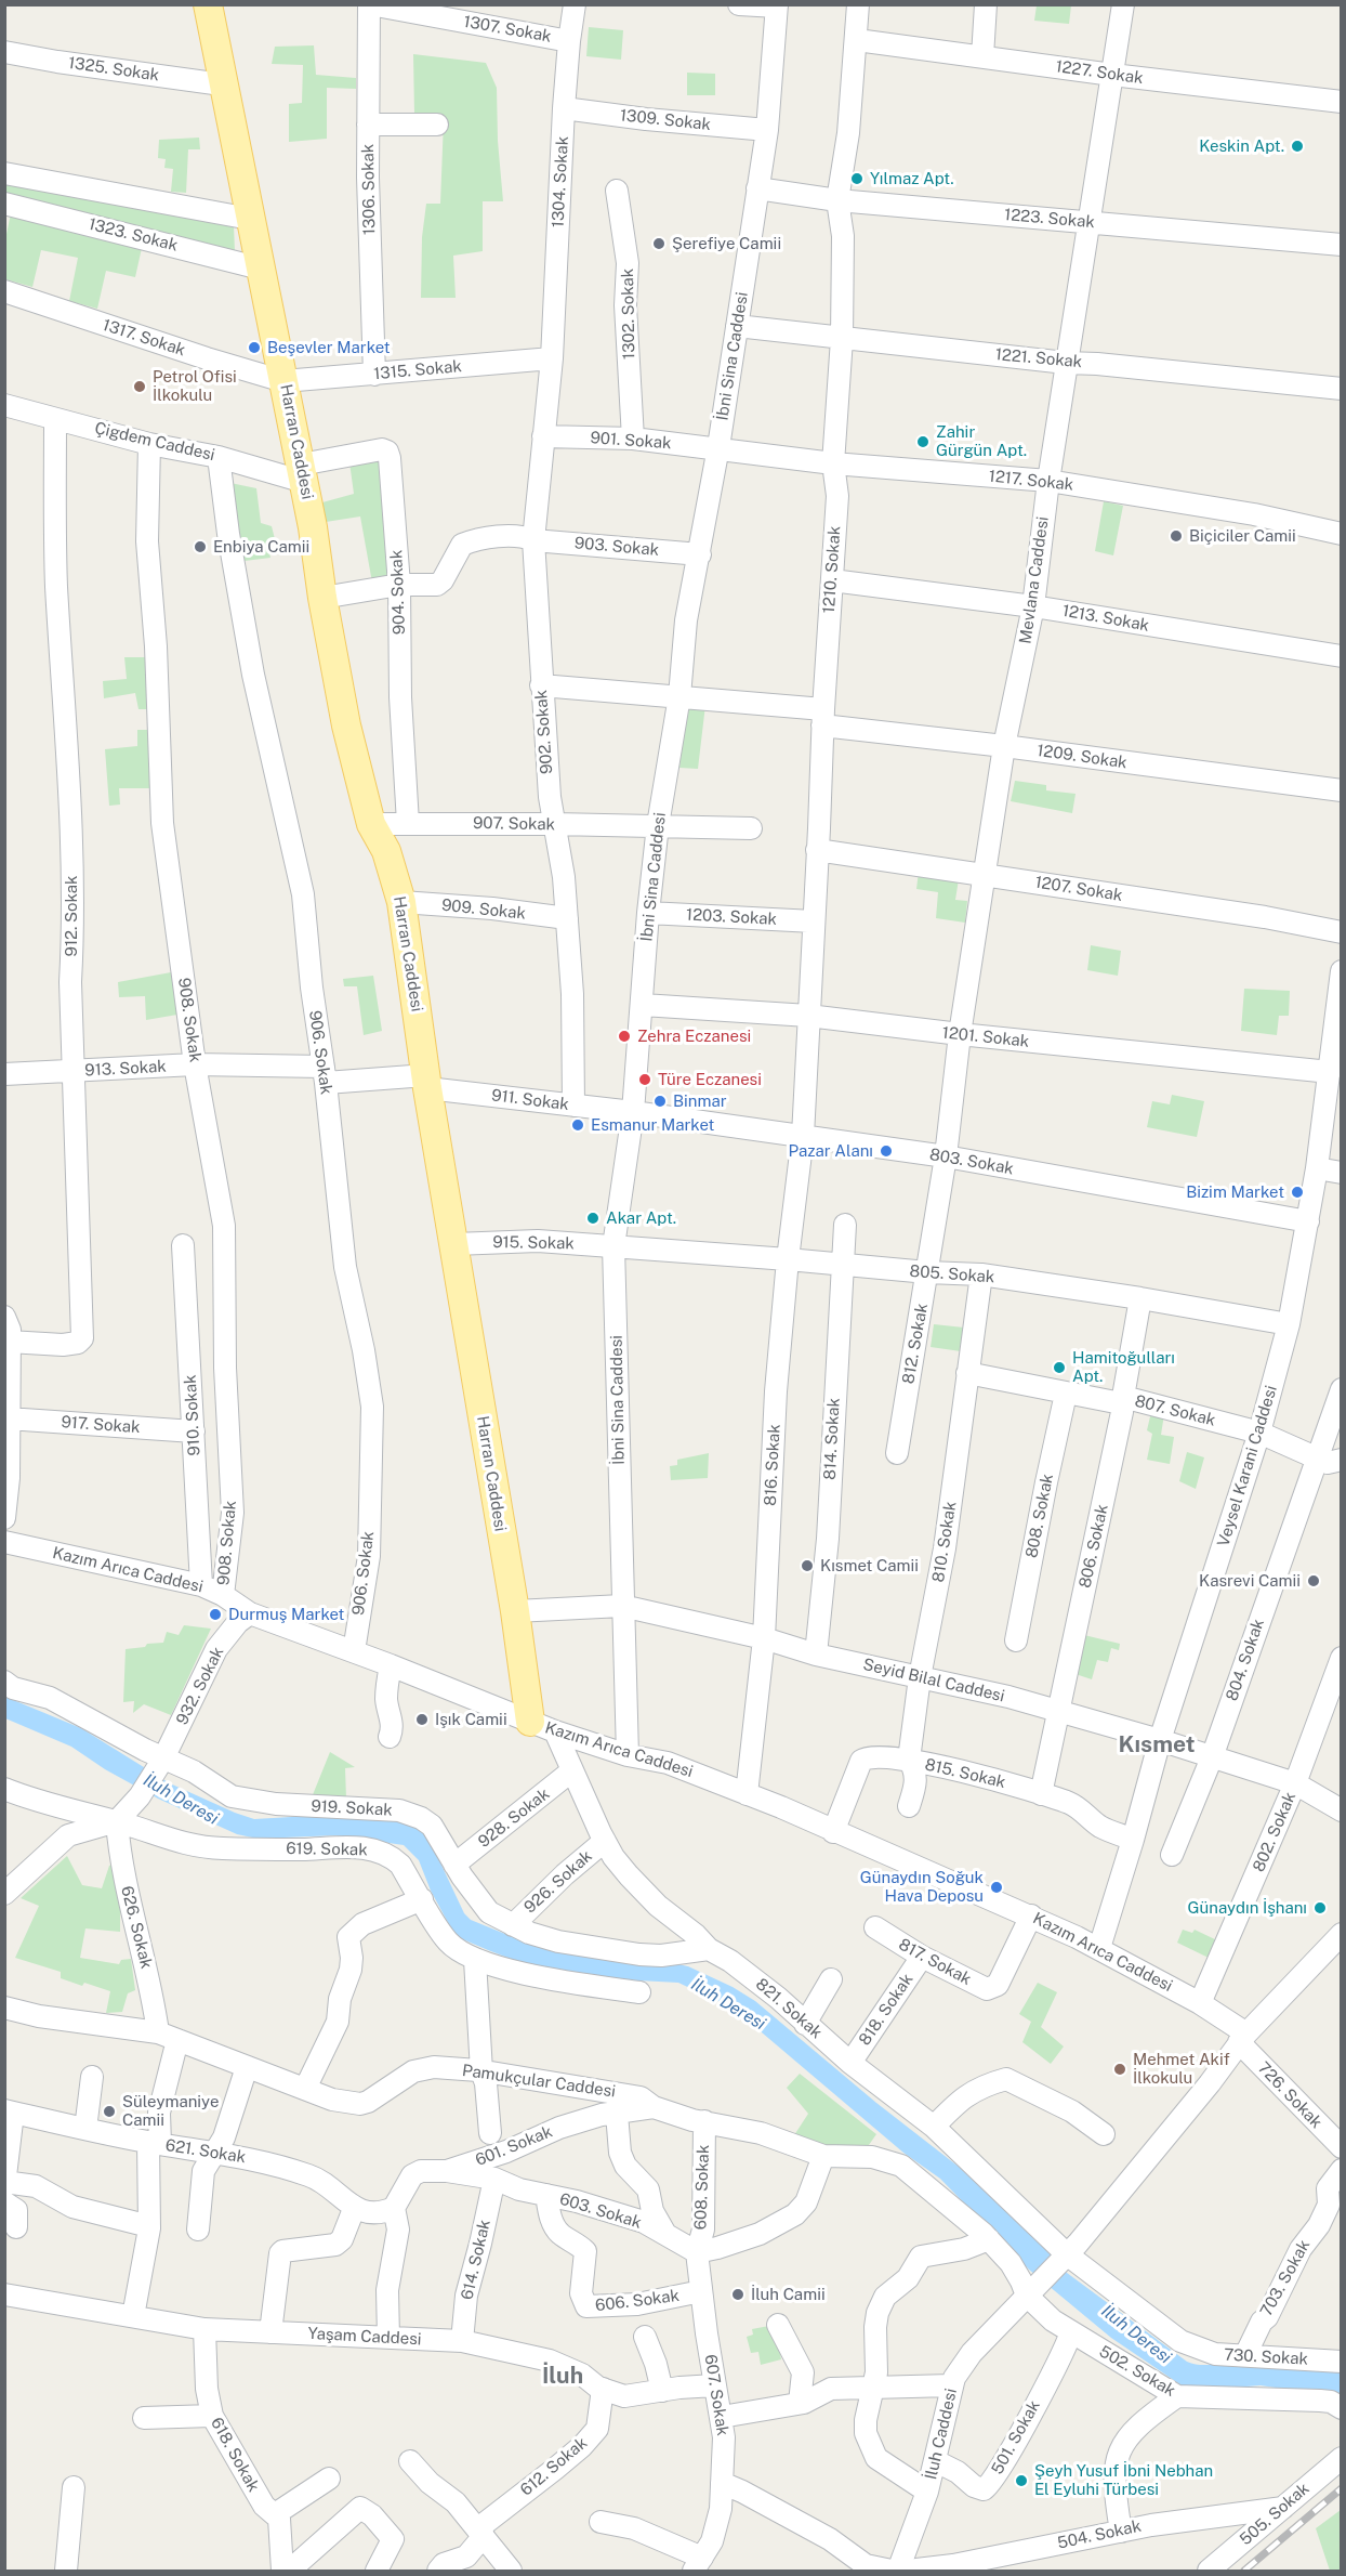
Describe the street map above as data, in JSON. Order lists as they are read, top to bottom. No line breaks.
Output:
{"streets":{"main road":["Harran Caddesi"],"street":["1307. Sokak","1325. Sokak","1227. Sokak","1309. Sokak","1304. Sokak","1306. Sokak","1223. Sokak","1323. Sokak","1302. Sokak","1317. Sokak","İbni Sina Caddesi","1221. Sokak","1315. Sokak","901. Sokak","Çigdem Caddesi","1217. Sokak","903. Sokak","1210. Sokak","Mevlana Caddesi","904. Sokak","1213. Sokak","902. Sokak","1209. Sokak","907. Sokak","1207. Sokak","909. Sokak","912. Sokak","1203. Sokak","908. Sokak","1201. Sokak","906. Sokak","913. Sokak","911. Sokak","803. Sokak","915. Sokak","805. Sokak","812. Sokak","807. Sokak","910. Sokak","917. Sokak","814. Sokak","816. Sokak","Veysel Karani Caddesi","808. Sokak","810. Sokak","806. Sokak","Kazım Arıca Caddesi","804. Sokak","Seyid Bilal Caddesi","932. Sokak","815. Sokak","919. Sokak","928. Sokak","802. Sokak","619. Sokak","926. Sokak","626. Sokak","817. Sokak","821. Sokak","818. Sokak","Pamukçular Caddesi","726. Sokak","601. Sokak","621. Sokak","608. Sokak","603. Sokak","614. Sokak","703. Sokak","606. Sokak","Yaşam Caddesi","730. Sokak","502. Sokak","607. Sokak","İluh Caddesi","501. Sokak","618. Sokak","612. Sokak","505. Sokak","504. Sokak"]},"crossings":[["1307. Sokak","1304. Sokak"],["1307. Sokak","1306. Sokak"],["1325. Sokak","Harran Caddesi"],["1227. Sokak","1210. Sokak"],["1227. Sokak","Mevlana Caddesi"],["1309. Sokak","1304. Sokak"],["1309. Sokak","İbni Sina Caddesi"],["1304. Sokak","1315. Sokak"],["1304. Sokak","902. Sokak"],["1306. Sokak","1315. Sokak"],["1223. Sokak","İbni Sina Caddesi"],["1223. Sokak","1210. Sokak"],["1223. Sokak","Mevlana Caddesi"],["1323. Sokak","Harran Caddesi"],["1302. Sokak","901. Sokak"],["1317. Sokak","1315. Sokak"],["1317. Sokak","Harran Caddesi"],["İbni Sina Caddesi","1221. Sokak"],["İbni Sina Caddesi","901. Sokak"],["İbni Sina Caddesi","1217. Sokak"],["İbni Sina Caddesi","903. Sokak"],["İbni Sina Caddesi","1209. Sokak"],["İbni Sina Caddesi","907. Sokak"],["İbni Sina Caddesi","1203. Sokak"],["İbni Sina Caddesi","1201. Sokak"],["İbni Sina Caddesi","911. Sokak"],["İbni Sina Caddesi","803. Sokak"],["İbni Sina Caddesi","915. Sokak"],["İbni Sina Caddesi","805. Sokak"],["İbni Sina Caddesi","Kazım Arıca Caddesi"],["İbni Sina Caddesi","Seyid Bilal Caddesi"],["1221. Sokak","1210. Sokak"],["1221. Sokak","Mevlana Caddesi"],["1315. Sokak","Harran Caddesi"],["1315. Sokak","902. Sokak"],["901. Sokak","1217. Sokak"],["901. Sokak","902. Sokak"],["Çigdem Caddesi","Harran Caddesi"],["Çigdem Caddesi","904. Sokak"],["Çigdem Caddesi","912. Sokak"],["Çigdem Caddesi","908. Sokak"],["Çigdem Caddesi","906. Sokak"],["Harran Caddesi","904. Sokak"],["Harran Caddesi","907. Sokak"],["Harran Caddesi","909. Sokak"],["Harran Caddesi","913. Sokak"],["Harran Caddesi","911. Sokak"],["Harran Caddesi","915. Sokak"],["Harran Caddesi","Kazım Arıca Caddesi"],["Harran Caddesi","Seyid Bilal Caddesi"],["Harran Caddesi","821. Sokak"],["1217. Sokak","1210. Sokak"],["1217. Sokak","Mevlana Caddesi"],["903. Sokak","904. Sokak"],["903. Sokak","902. Sokak"],["1210. Sokak","1213. Sokak"],["1210. Sokak","1209. Sokak"],["1210. Sokak","1207. Sokak"],["1210. Sokak","1203. Sokak"],["1210. Sokak","1201. Sokak"],["1210. Sokak","803. Sokak"],["1210. Sokak","816. Sokak"],["Mevlana Caddesi","1213. Sokak"],["Mevlana Caddesi","1209. Sokak"],["Mevlana Caddesi","1207. Sokak"],["Mevlana Caddesi","1201. Sokak"],["Mevlana Caddesi","803. Sokak"],["Mevlana Caddesi","812. Sokak"],["904. Sokak","907. Sokak"],["902. Sokak","1209. Sokak"],["902. Sokak","907. Sokak"],["902. Sokak","909. Sokak"],["902. Sokak","911. Sokak"],["912. Sokak","913. Sokak"],["908. Sokak","913. Sokak"],["908. Sokak","Kazım Arıca Caddesi"],["1201. Sokak","Veysel Karani Caddesi"],["906. Sokak","913. Sokak"],["906. Sokak","Kazım Arıca Caddesi"],["913. Sokak","911. Sokak"],["911. Sokak","803. Sokak"],["803. Sokak","812. Sokak"],["803. Sokak","816. Sokak"],["803. Sokak","Veysel Karani Caddesi"],["915. Sokak","805. Sokak"],["805. Sokak","812. Sokak"],["805. Sokak","814. Sokak"],["805. Sokak","816. Sokak"],["805. Sokak","Veysel Karani Caddesi"],["805. Sokak","810. Sokak"],["805. Sokak","806. Sokak"],["807. Sokak","Veysel Karani Caddesi"],["807. Sokak","808. Sokak"],["807. Sokak","810. Sokak"],["807. Sokak","806. Sokak"],["807. Sokak","804. Sokak"],["910. Sokak","917. Sokak"],["910. Sokak","Kazım Arıca Caddesi"],["814. Sokak","Seyid Bilal Caddesi"],["816. Sokak","Kazım Arıca Caddesi"],["816. Sokak","Seyid Bilal Caddesi"],["Veysel Karani Caddesi","Kazım Arıca Caddesi"],["Veysel Karani Caddesi","Seyid Bilal Caddesi"],["Veysel Karani Caddesi","815. Sokak"],["810. Sokak","Seyid Bilal Caddesi"],["810. Sokak","815. Sokak"],["806. Sokak","Seyid Bilal Caddesi"],["806. Sokak","815. Sokak"],["Kazım Arıca Caddesi","932. Sokak"],["Kazım Arıca Caddesi","815. Sokak"],["Kazım Arıca Caddesi","802. Sokak"],["Kazım Arıca Caddesi","817. Sokak"],["Kazım Arıca Caddesi","821. Sokak"],["Kazım Arıca Caddesi","726. Sokak"],["804. Sokak","Seyid Bilal Caddesi"],["Seyid Bilal Caddesi","802. Sokak"],["932. Sokak","919. Sokak"],["932. Sokak","619. Sokak"],["932. Sokak","626. Sokak"],["919. Sokak","928. Sokak"],["919. Sokak","926. Sokak"],["919. Sokak","821. Sokak"],["928. Sokak","821. Sokak"],["619. Sokak","626. Sokak"],["926. Sokak","821. Sokak"],["626. Sokak","Pamukçular Caddesi"],["817. Sokak","818. Sokak"],["821. Sokak","818. Sokak"],["821. Sokak","730. Sokak"],["821. Sokak","İluh Caddesi"],["Pamukçular Caddesi","601. Sokak"],["Pamukçular Caddesi","608. Sokak"],["Pamukçular Caddesi","502. Sokak"],["Pamukçular Caddesi","İluh Caddesi"],["601. Sokak","603. Sokak"],["608. Sokak","603. Sokak"],["608. Sokak","607. Sokak"],["603. Sokak","614. Sokak"],["603. Sokak","606. Sokak"],["603. Sokak","607. Sokak"],["614. Sokak","Yaşam Caddesi"],["703. Sokak","730. Sokak"],["606. Sokak","607. Sokak"],["Yaşam Caddesi","607. Sokak"],["Yaşam Caddesi","618. Sokak"],["Yaşam Caddesi","612. Sokak"],["730. Sokak","İluh Caddesi"],["502. Sokak","İluh Caddesi"],["502. Sokak","501. Sokak"],["İluh Caddesi","501. Sokak"],["İluh Caddesi","504. Sokak"],["505. Sokak","504. Sokak"]],"districts":["Kısmet","İluh"],"water":["İluh Deresi"],"places":["Keskin Apt.","Yılmaz Apt.","Şerefiye Camii","Beşevler Market","Petrol Ofisi İlkokulu","Zahir Gürgün Apt.","Biçiciler Camii","Enbiya Camii","Zehra Eczanesi","Türe Eczanesi","Binmar","Esmanur Market","Pazar Alanı","Bizim Market","Akar Apt.","Hamitoğulları Apt.","Kısmet Camii","Kasrevi Camii","Durmuş Market","Işık Camii","Günaydın Soğuk Hava Deposu","Günaydın İşhanı","Mehmet Akif İlkokulu","Süleymaniye Camii","İluh Camii","Şeyh Yusuf İbni Nebhan El Eyluhi Türbesi"]}
